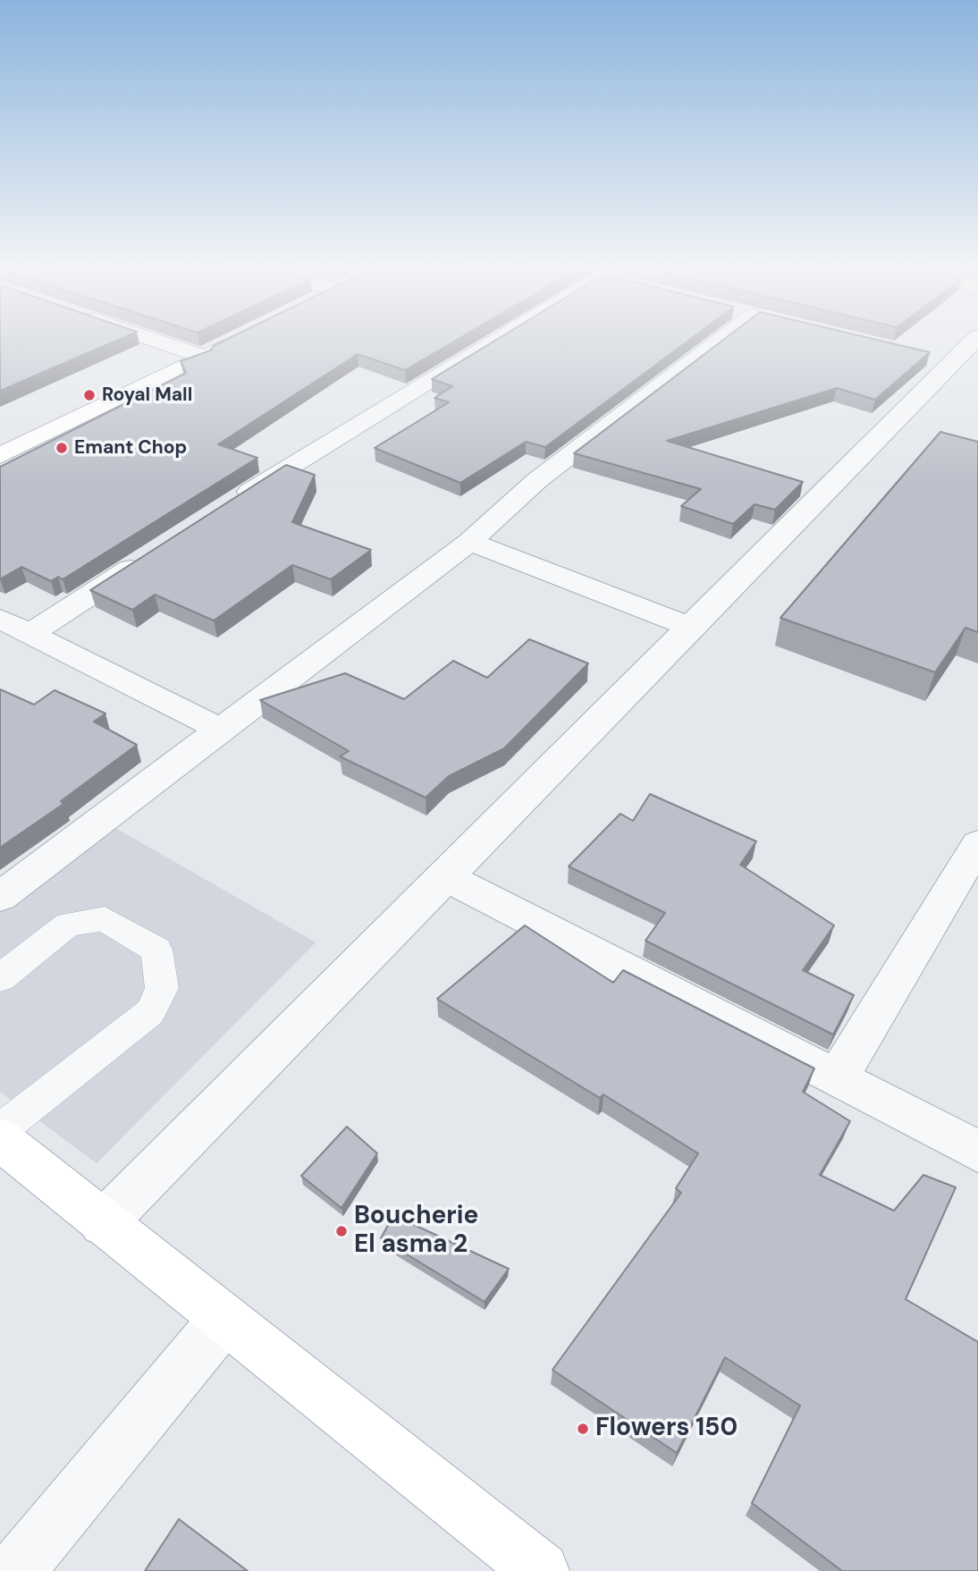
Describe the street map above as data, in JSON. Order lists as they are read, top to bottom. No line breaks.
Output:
{"places":["Royal Mall","Emant Chop","Boucherie El asma 2","Flowers 150"]}
